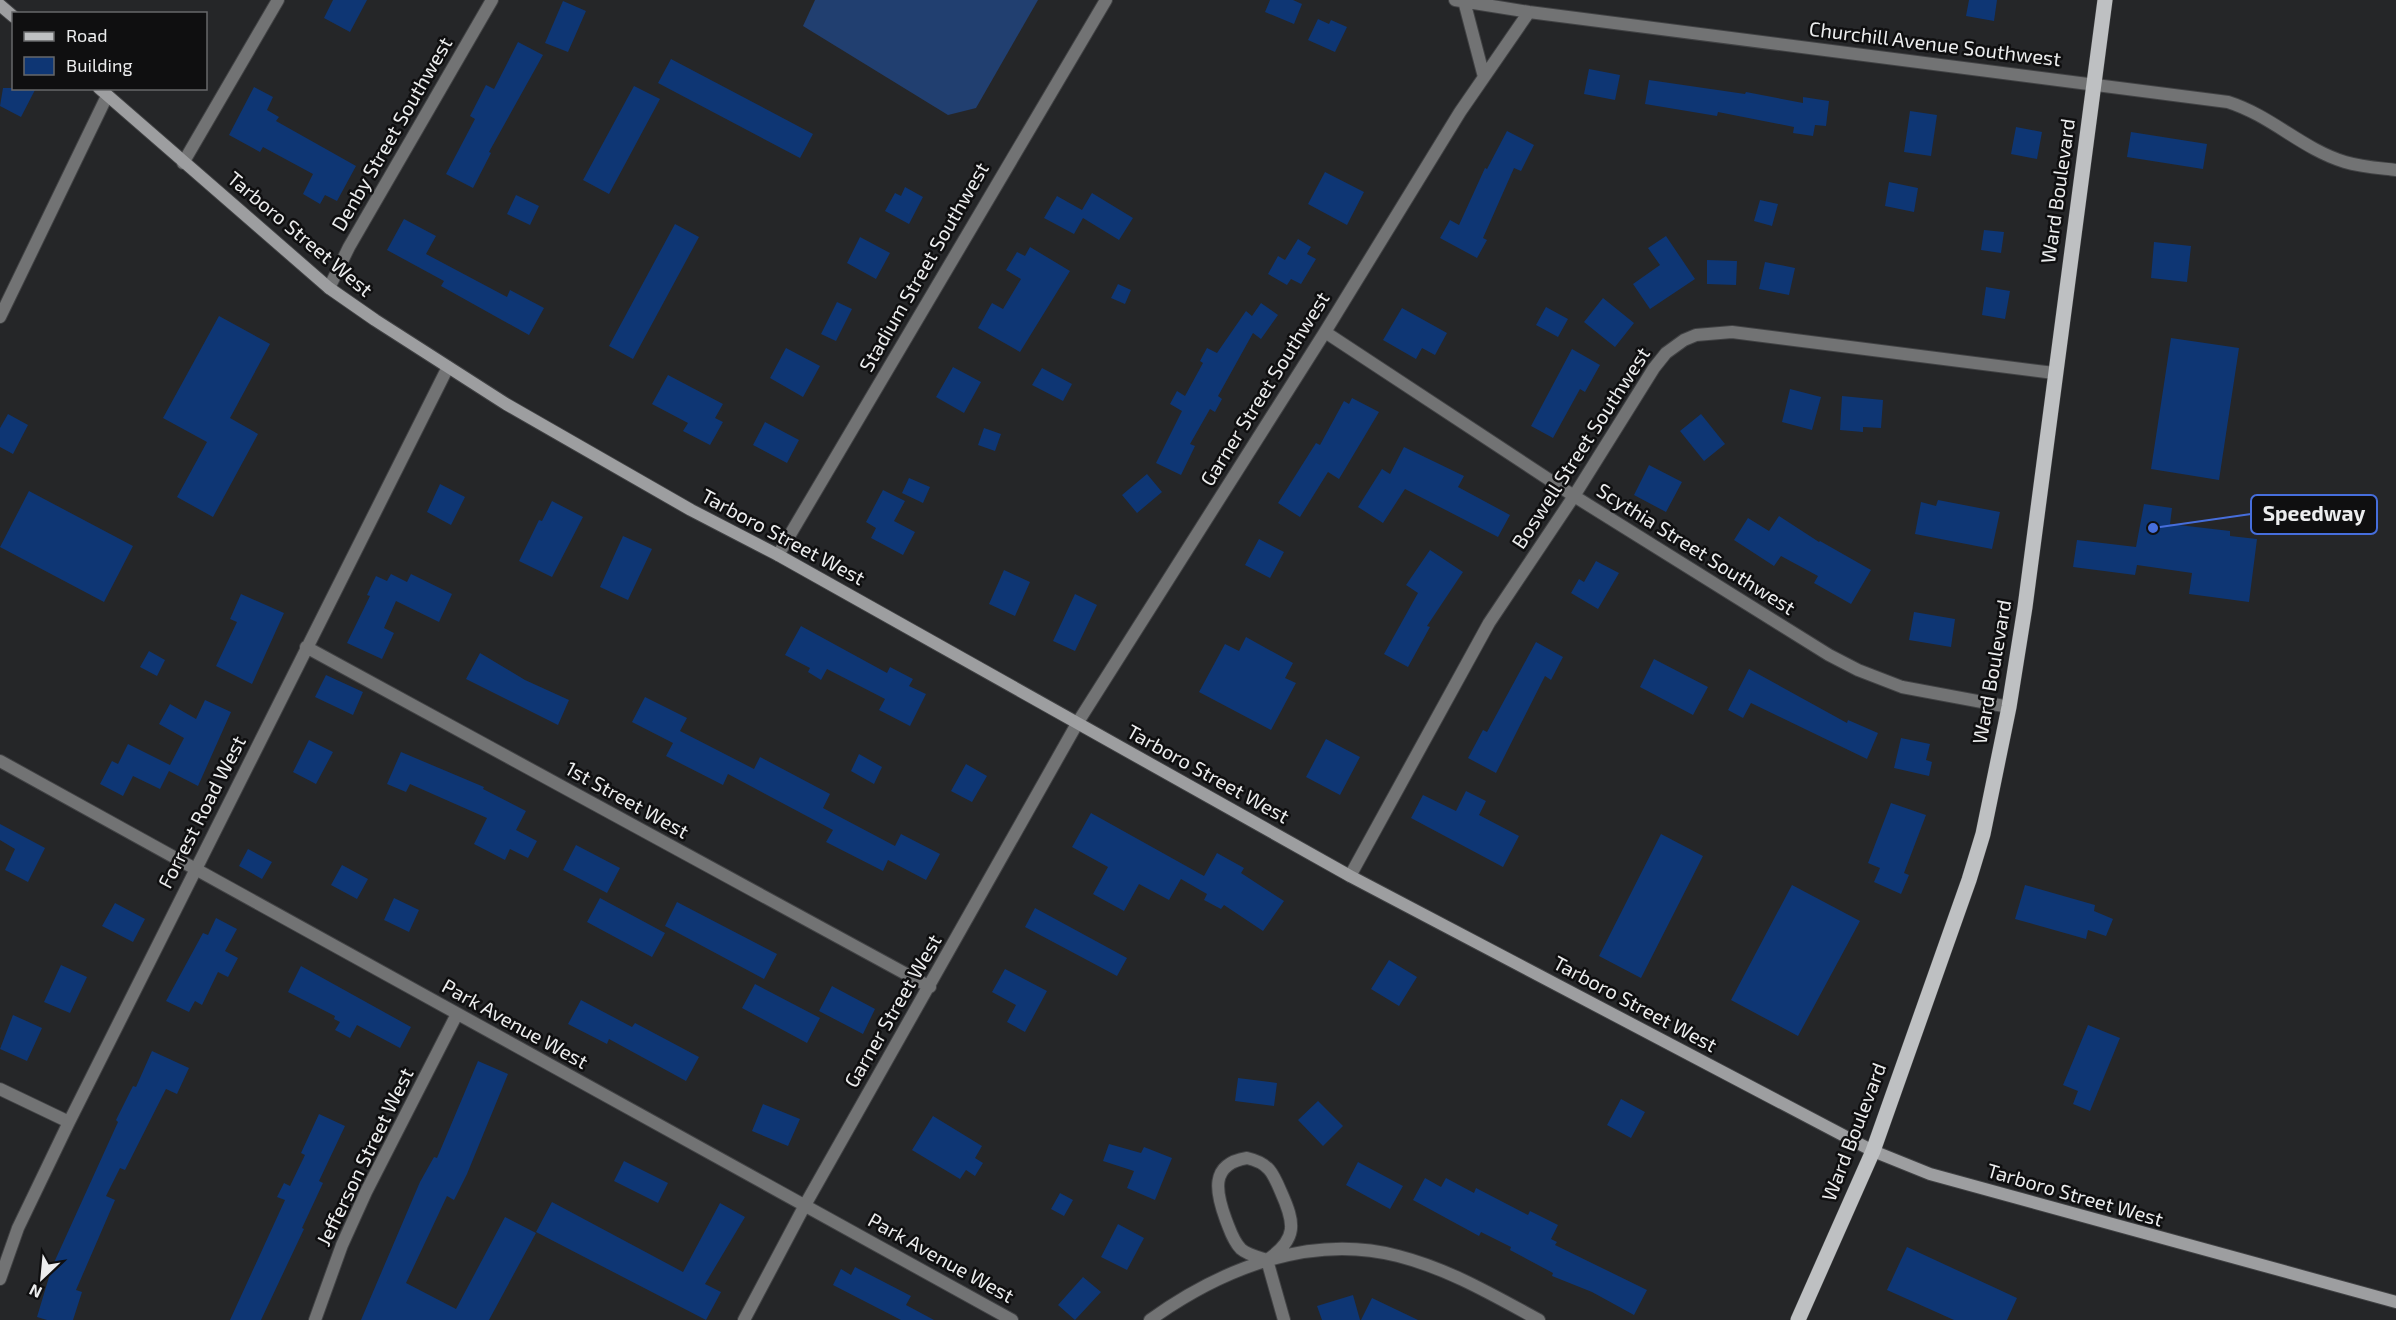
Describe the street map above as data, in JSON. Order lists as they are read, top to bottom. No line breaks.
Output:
{"streets":{"main road":["Ward Boulevard","Tarboro Street West"],"street":["Churchill Avenue Southwest","Denby Street Southwest","Stadium Street Southwest","Garner Street Southwest","Boswell Street Southwest","Scythia Street Southwest","1st Street West","Forrest Road West","Garner Street West","Park Avenue West","Jefferson Street West"]},"crossings":[["Churchill Avenue Southwest","Ward Boulevard"],["Churchill Avenue Southwest","Garner Street Southwest"],["Denby Street Southwest","Tarboro Street West"],["Ward Boulevard","Tarboro Street West"],["Ward Boulevard","Boswell Street Southwest"],["Ward Boulevard","Scythia Street Southwest"],["Tarboro Street West","Stadium Street Southwest"],["Tarboro Street West","Garner Street Southwest"],["Tarboro Street West","Boswell Street Southwest"],["Tarboro Street West","Forrest Road West"],["Tarboro Street West","Garner Street West"],["Garner Street Southwest","Scythia Street Southwest"],["Garner Street Southwest","Garner Street West"],["Boswell Street Southwest","Scythia Street Southwest"],["1st Street West","Forrest Road West"],["1st Street West","Garner Street West"],["Forrest Road West","Park Avenue West"],["Garner Street West","Park Avenue West"],["Park Avenue West","Jefferson Street West"]],"places":["Speedway"],"legend":["Road","Building"],"north":"bottom left"}
